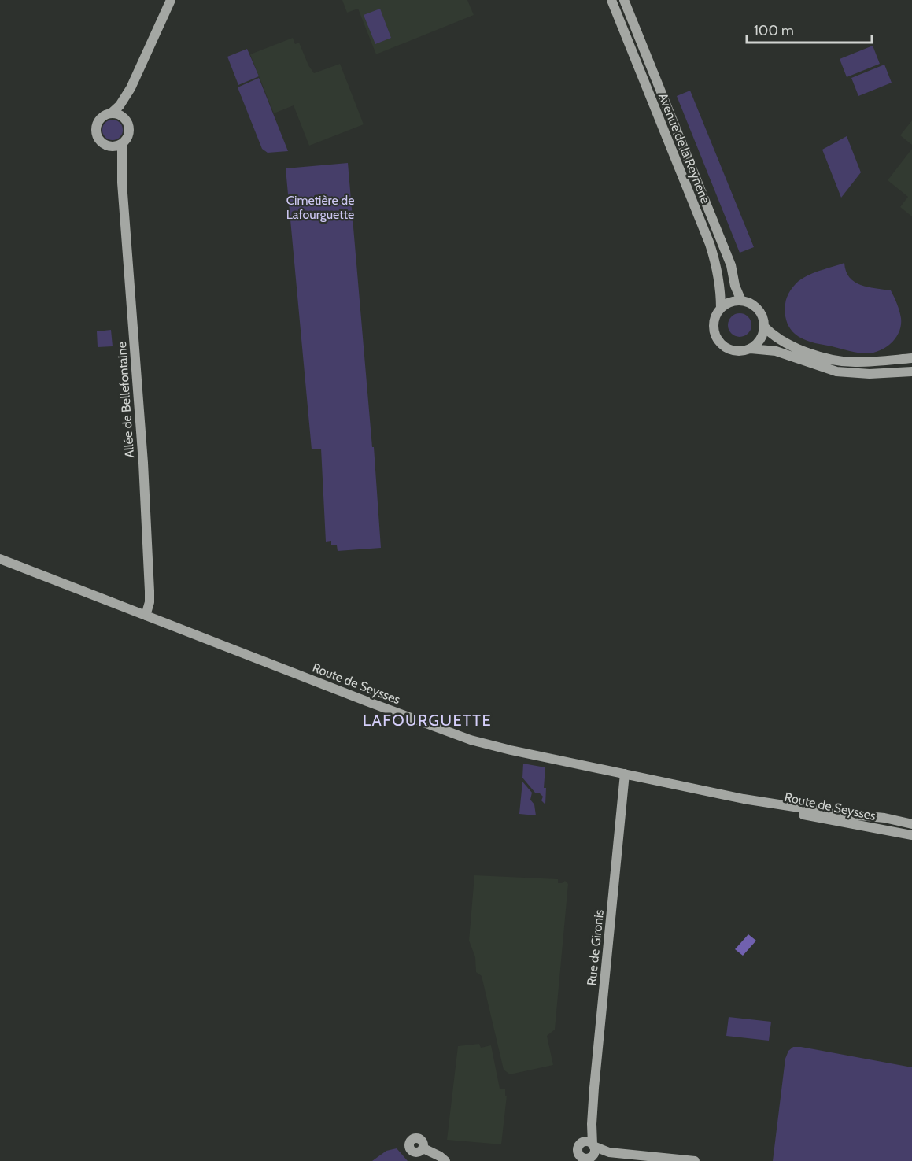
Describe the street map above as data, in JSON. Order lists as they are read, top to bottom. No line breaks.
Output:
{"streets":{"street":["Avenue de la Reynerie","Allée de Bellefontaine","Route de Seysses","Rue de Gironis"]},"crossings":[["Allée de Bellefontaine","Route de Seysses"],["Route de Seysses","Rue de Gironis"]],"districts":["LAFOURGUETTE"],"parks":["Cimetière de Lafourguette"],"scale_bar":"100 m"}
